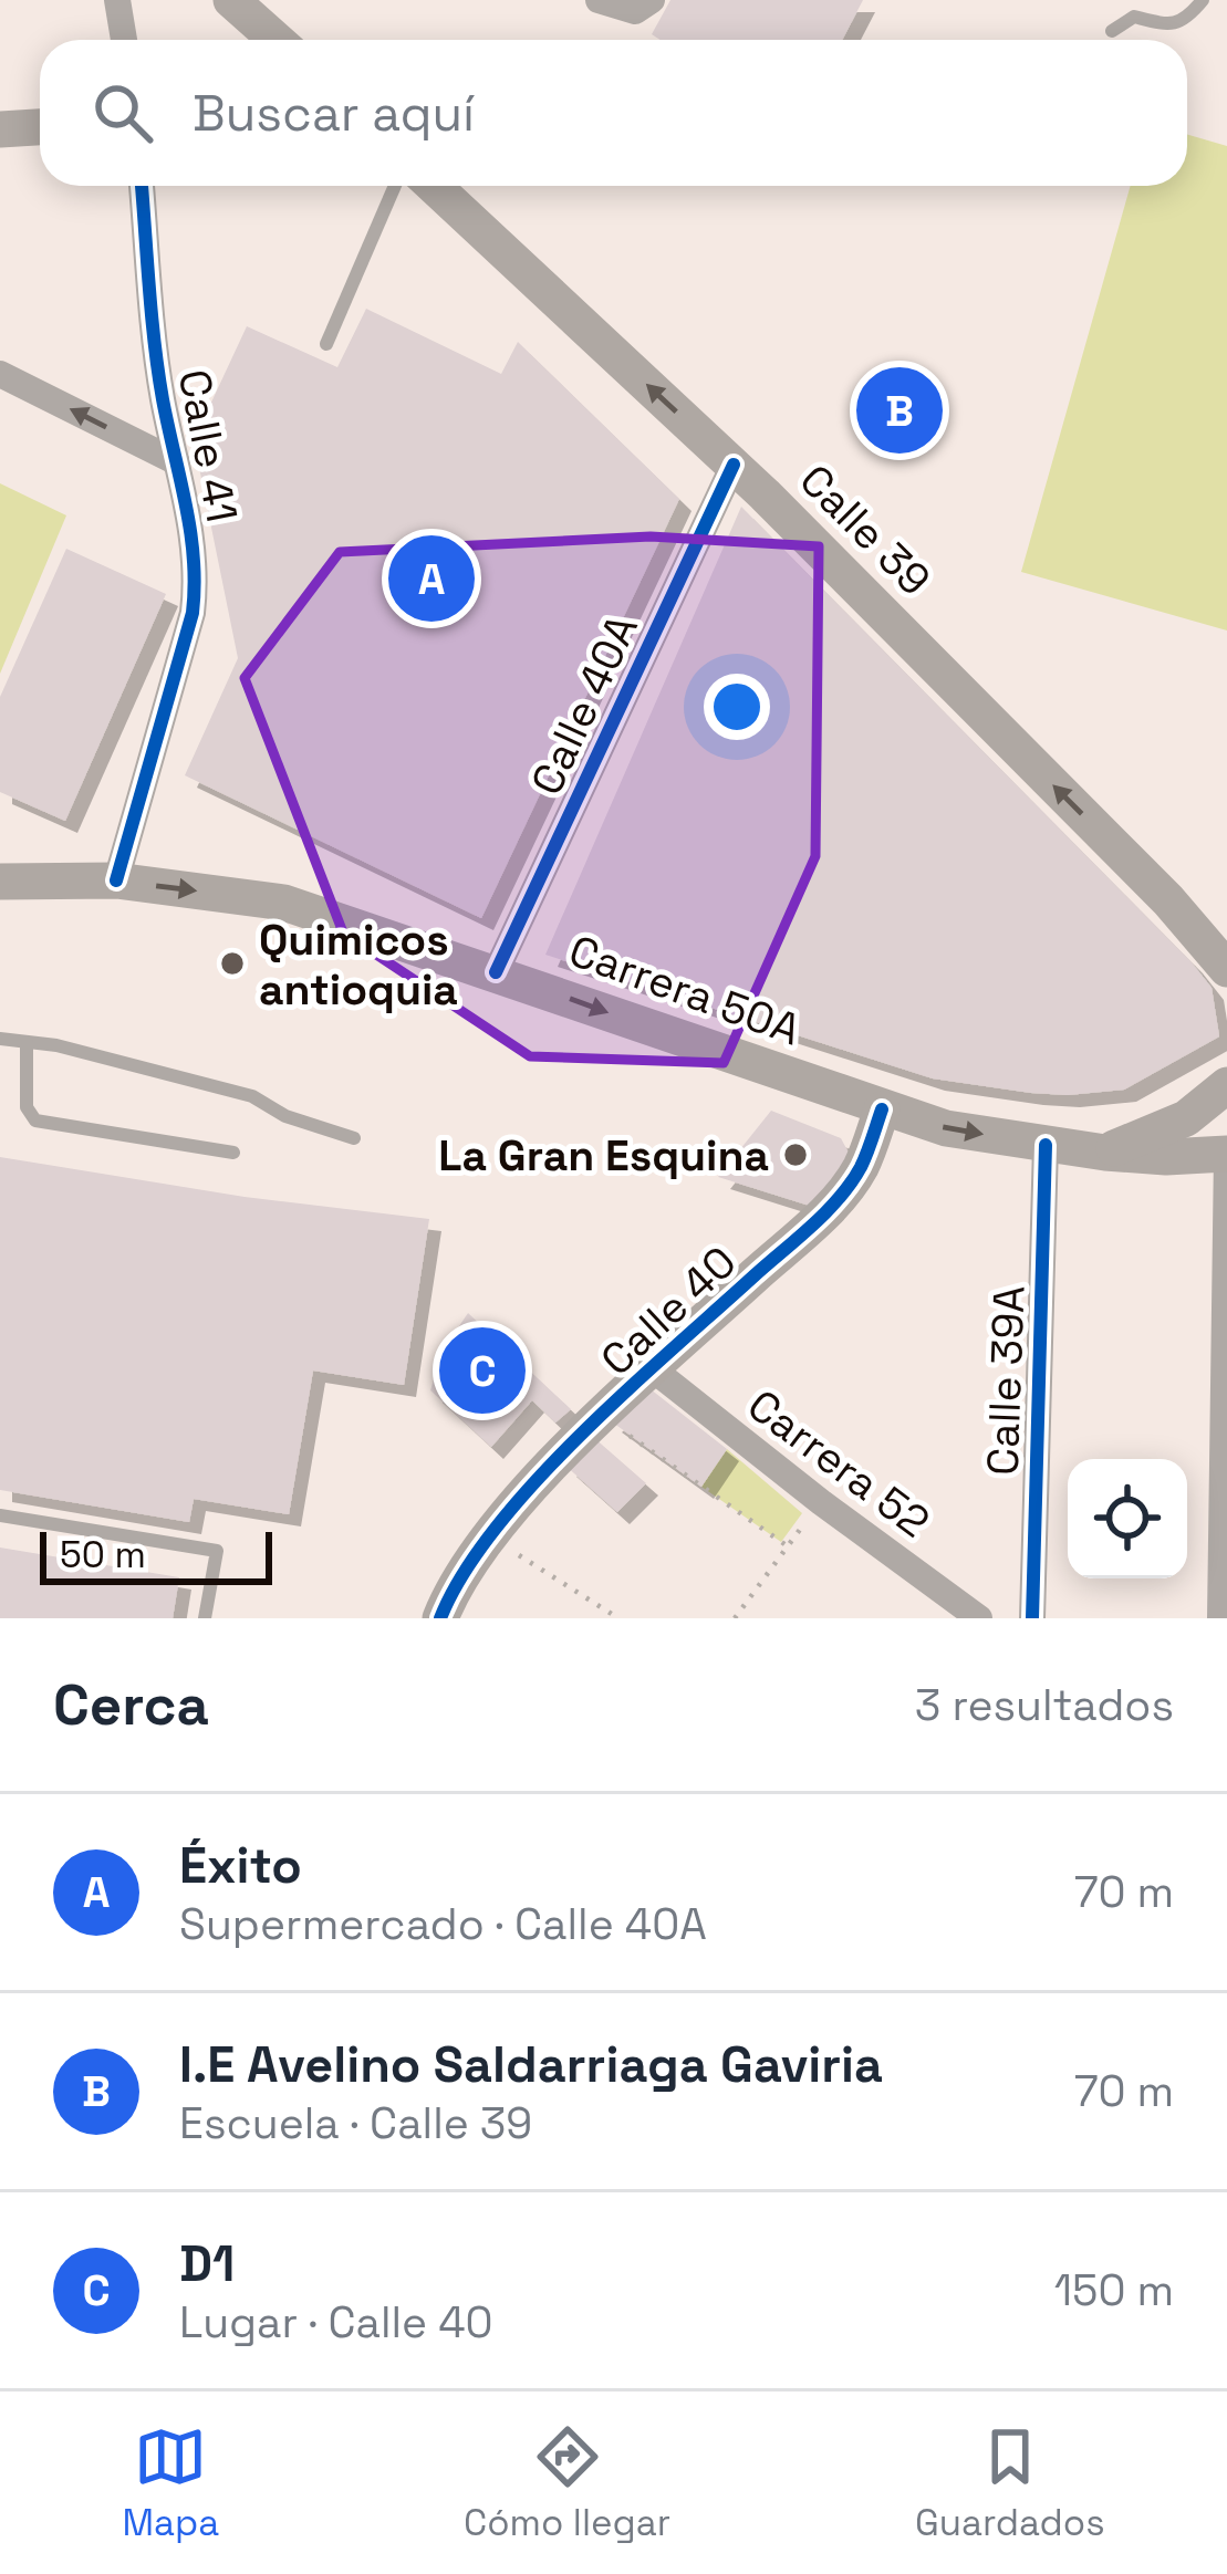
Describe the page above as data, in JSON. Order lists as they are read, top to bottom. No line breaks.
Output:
{"streets":{"main road":["Calle 39","Carrera 50A","Calle 40"],"street":["Calle 41","Calle 40A","Calle 39A","Carrera 52"]},"crossings":[["Calle 41","Carrera 50A"],["Calle 39","Calle 40A"],["Calle 40A","Carrera 50A"],["Carrera 50A","Calle 40"],["Carrera 50A","Calle 39A"],["Calle 40","Carrera 52"]],"one_way":["Calle 39","Carrera 50A"],"places":["Quimicos antioquia","La Gran Esquina"],"scale_bar":"50 m","page":{"search":"Buscar aquí","pins":["B","A","C"],"scale":"50 m","heading":["Cerca","3 resultados"],"list":[{"mark":"A","name":"Éxito","note":"Supermercado · Calle 40A","value":"70 m"},{"mark":"B","name":"I.E Avelino Saldarriaga Gaviria","note":"Escuela · Calle 39","value":"70 m"},{"mark":"C","name":"D1","note":"Lugar · Calle 40","value":"150 m"}],"nav":["Mapa","Cómo llegar","Guardados"]}}
